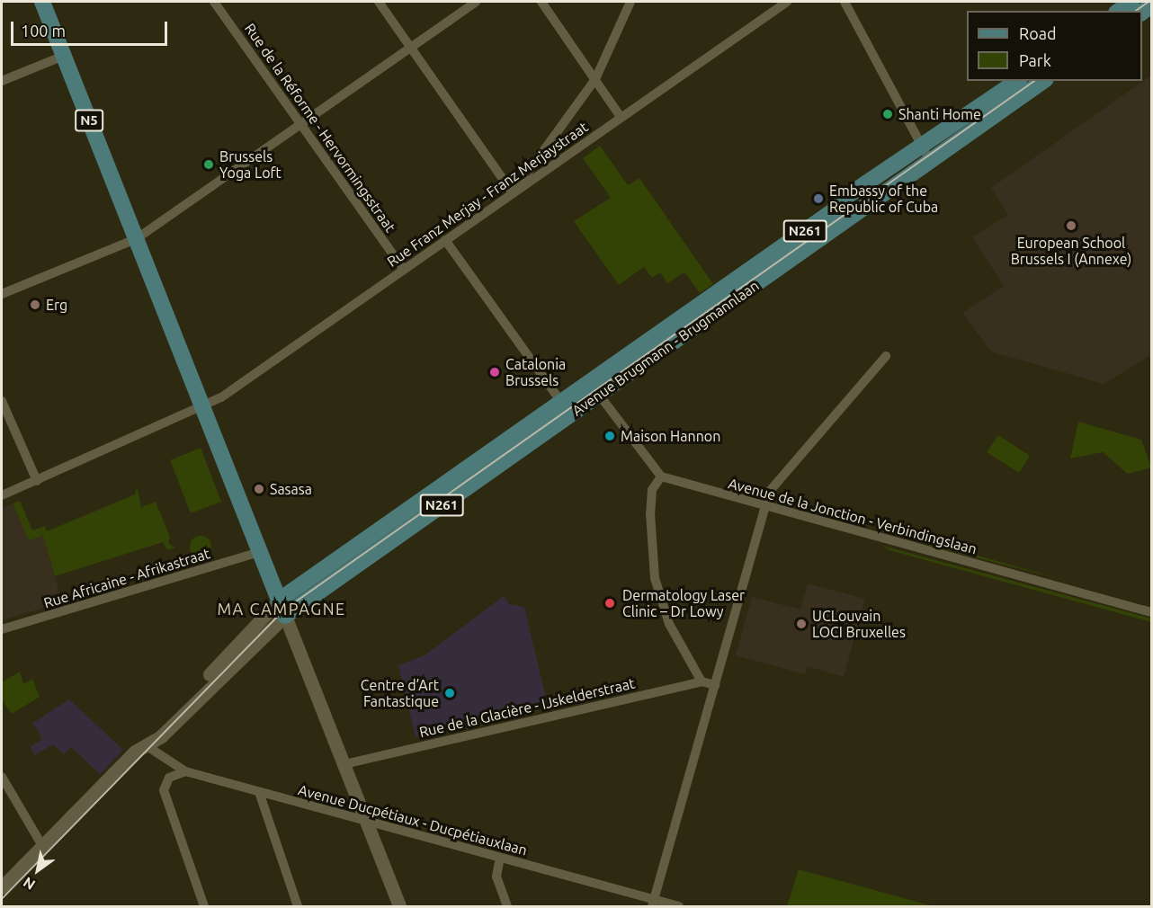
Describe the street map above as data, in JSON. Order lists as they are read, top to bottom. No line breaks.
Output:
{"streets":{"main road":["N5","N261","Avenue Brugmann - Brugmannlaan"],"street":["Rue de la Réforme - Hervormingsstraat","Rue Franz Merjay - Franz Merjaystraat","Avenue de la Jonction - Verbindingslaan","Rue Africaine - Afrikastraat","Rue de la Glacière - IJskelderstraat","Avenue Ducpétiaux - Ducpétiauxlaan"]},"crossings":[["N5","Rue Franz Merjay - Franz Merjaystraat"],["N5","N261"],["N5","Avenue Brugmann - Brugmannlaan"],["N5","Rue Africaine - Afrikastraat"],["N5","Rue de la Glacière - IJskelderstraat"],["N5","Avenue Ducpétiaux - Ducpétiauxlaan"],["Rue de la Réforme - Hervormingsstraat","Rue Franz Merjay - Franz Merjaystraat"],["N261","Avenue Brugmann - Brugmannlaan"],["N261","Avenue Ducpétiaux - Ducpétiauxlaan"]],"districts":["MA CAMPAGNE"],"places":["Shanti Home","Brussels Yoga Loft","Embassy of the Republic of Cuba","European School Brussels I (Annexe)","Erg","Catalonia Brussels","Maison Hannon","Sasasa","Dermatology Laser Clinic – Dr Lowy","UCLouvain LOCI Bruxelles","Centre d’Art Fantastique"],"legend":["Road","Park"],"scale_bar":"100 m","north":"bottom left"}
